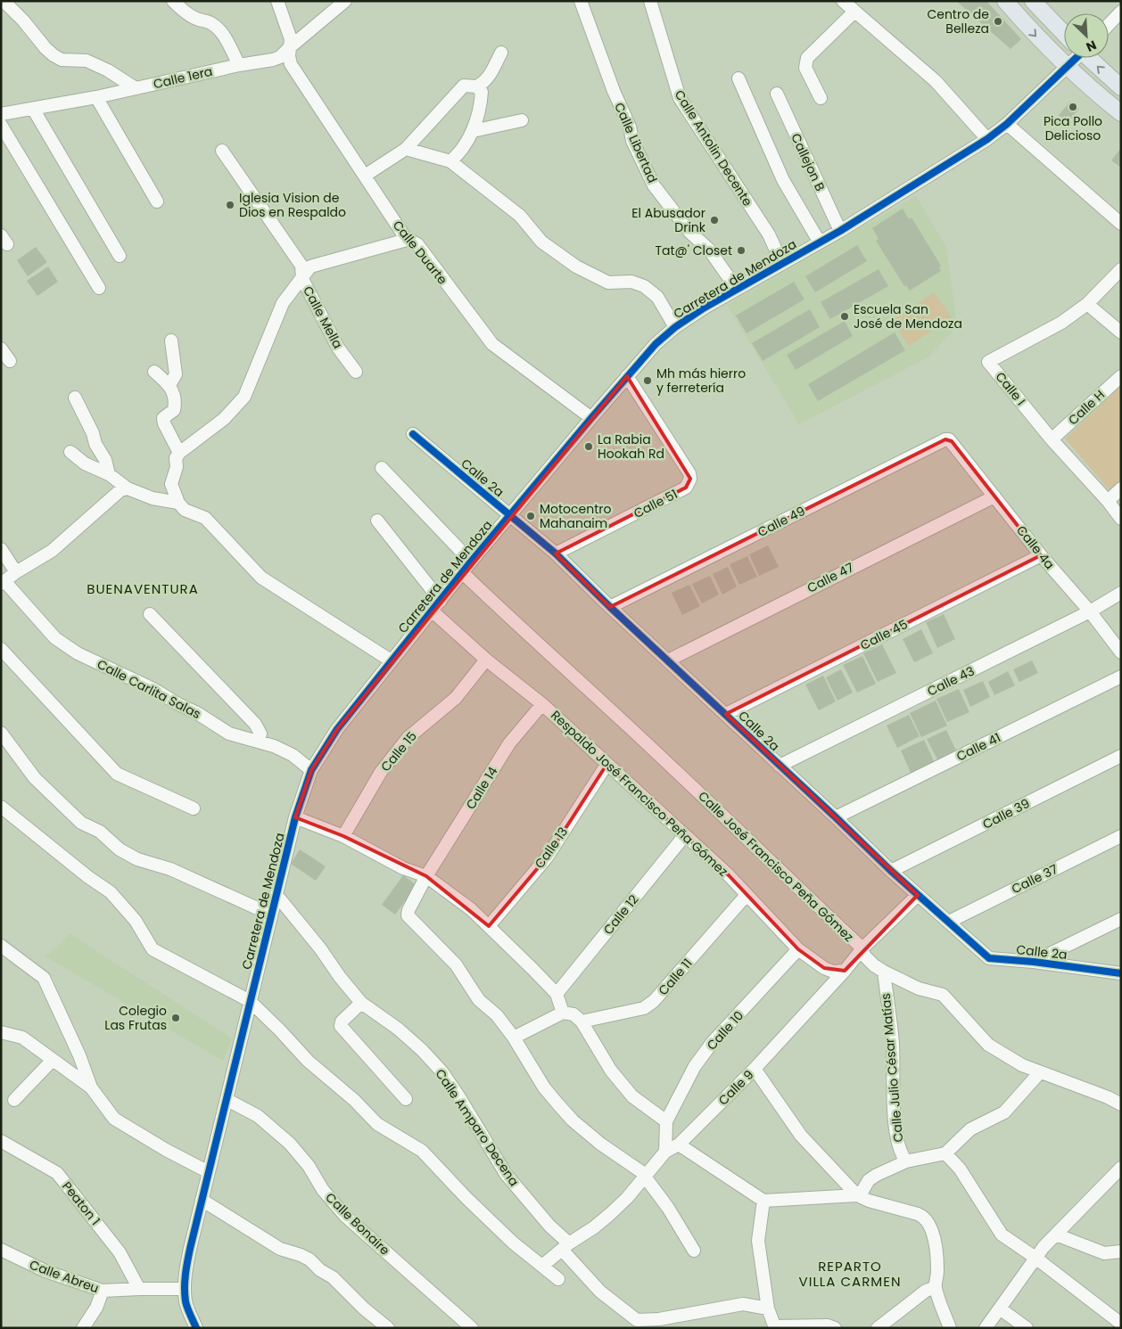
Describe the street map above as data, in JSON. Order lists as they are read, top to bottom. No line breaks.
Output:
{"streets":{"street":["Calle 1era","Calle Libertad","Calle Antolin Decente","Callejon B","Calle Duarte","Carretera de Mendoza","Calle Mella","Calle I","Calle H","Calle 2a","Calle 51","Calle 49","Calle 4a","Calle 47","Calle 45","Calle 43","Calle Carlita Salas","Calle 41","Calle 15","Calle 14","Respaldo José Francisco Peña Gómez","Calle 39","Calle 13","Calle José Francisco Peña Gómez","Calle 37","Calle 12","Calle 11","Calle 10","Calle Julio César Matías","Calle 9","Calle Amparo Decena","Peaton 1","Calle Bonaire","Calle Abreu"]},"crossings":[["Calle 1era","Calle Duarte"],["Calle Libertad","Carretera de Mendoza"],["Calle Antolin Decente","Carretera de Mendoza"],["Callejon B","Carretera de Mendoza"],["Calle Duarte","Carretera de Mendoza"],["Carretera de Mendoza","Calle 2a"],["Carretera de Mendoza","Calle 51"],["Carretera de Mendoza","Calle Carlita Salas"],["Carretera de Mendoza","Respaldo José Francisco Peña Gómez"],["Carretera de Mendoza","Calle José Francisco Peña Gómez"],["Carretera de Mendoza","Calle Amparo Decena"],["Carretera de Mendoza","Calle Bonaire"],["Carretera de Mendoza","Calle Abreu"],["Calle I","Calle H"],["Calle 2a","Calle 51"],["Calle 2a","Calle 49"],["Calle 2a","Calle 47"],["Calle 2a","Calle 45"],["Calle 2a","Calle 43"],["Calle 2a","Calle 41"],["Calle 2a","Calle 39"],["Calle 2a","Calle 37"],["Calle 2a","Calle 9"],["Calle 49","Calle 4a"],["Calle 4a","Calle 47"],["Calle 4a","Calle 45"],["Calle 4a","Calle 43"],["Calle 15","Respaldo José Francisco Peña Gómez"],["Calle 14","Respaldo José Francisco Peña Gómez"],["Respaldo José Francisco Peña Gómez","Calle 13"],["Respaldo José Francisco Peña Gómez","Calle 12"],["Respaldo José Francisco Peña Gómez","Calle 11"],["Respaldo José Francisco Peña Gómez","Calle 10"],["Respaldo José Francisco Peña Gómez","Calle 9"],["Calle José Francisco Peña Gómez","Calle Julio César Matías"],["Calle José Francisco Peña Gómez","Calle 9"],["Calle 9","Calle Amparo Decena"],["Peaton 1","Calle Abreu"]],"districts":["BUENAVENTURA","REPARTO VILLA CARMEN"],"places":["Centro de Belleza","Pica Pollo Delicioso","Iglesia Vision de Dios en Respaldo","El Abusador Drink","Tat@' Closet","Escuela San José de Mendoza","Mh más hierro y ferretería","La Rabia Hookah Rd","Motocentro Mahanaim","Colegio Las Frutas"],"north":"bottom right"}
